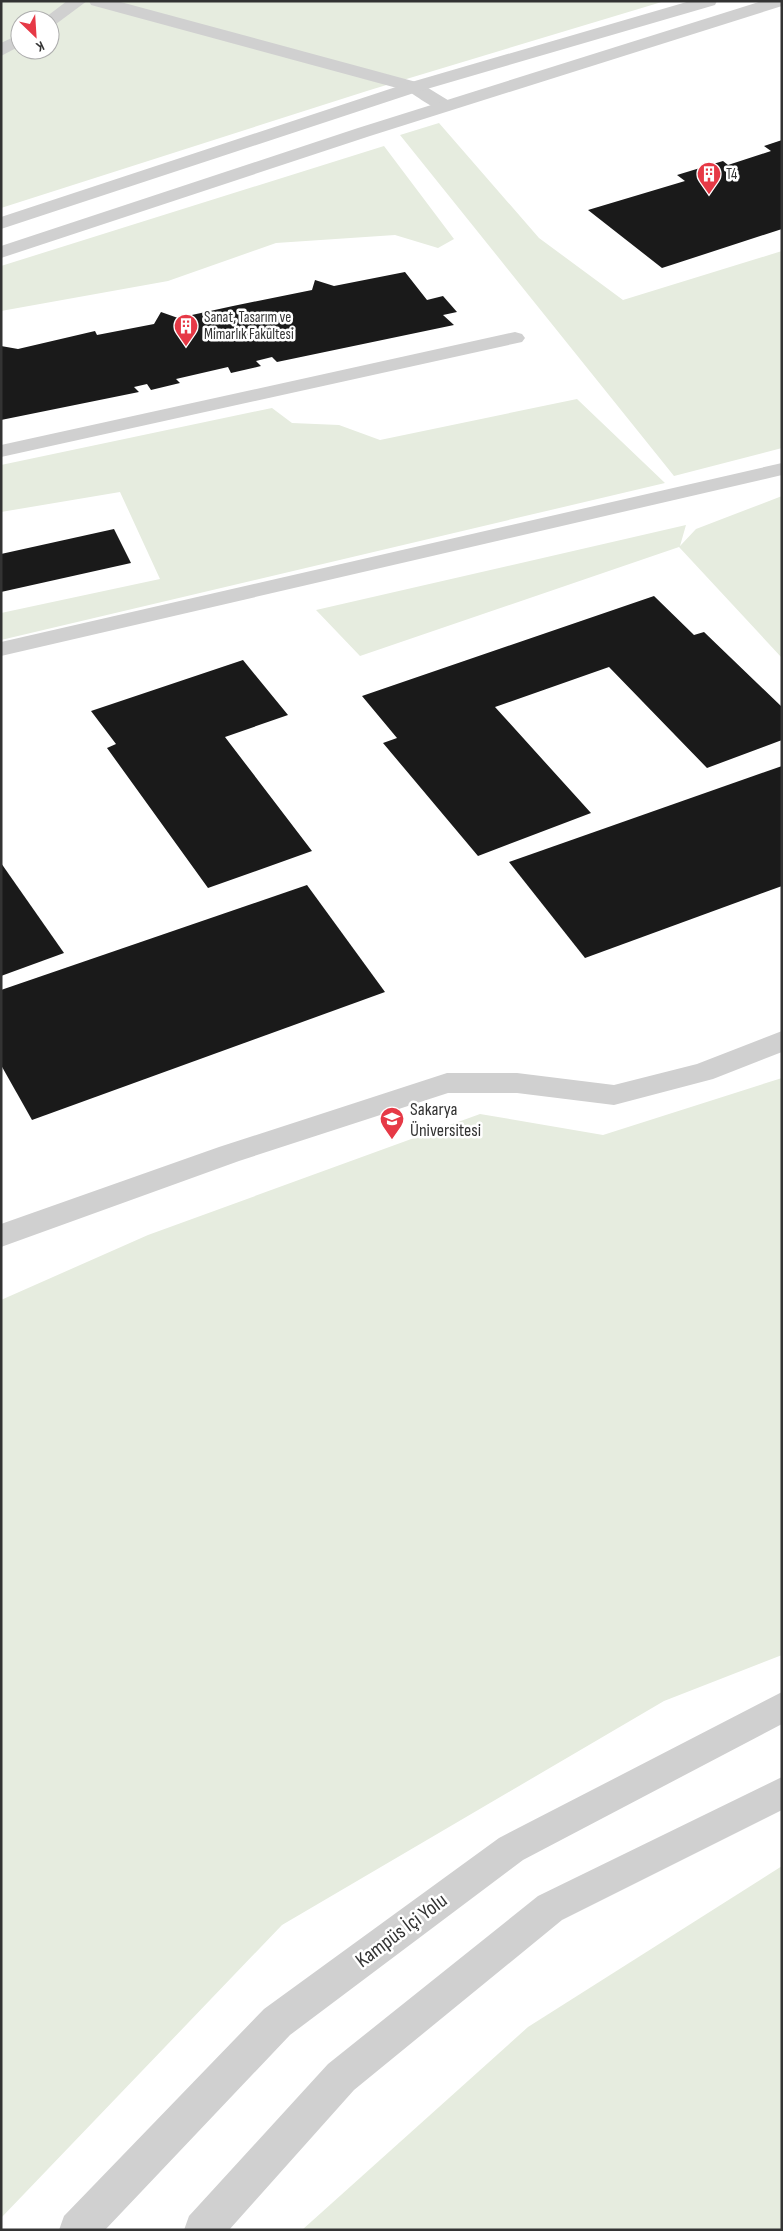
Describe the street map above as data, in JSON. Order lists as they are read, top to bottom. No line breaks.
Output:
{"streets":{"street":["Kampüs İçi Yolu"]},"places":{"building":["T4","Sanat, Tasarım ve Mimarlık Fakültesi"],"school or university":["Sakarya Üniversitesi"]},"north":"bottom right"}
